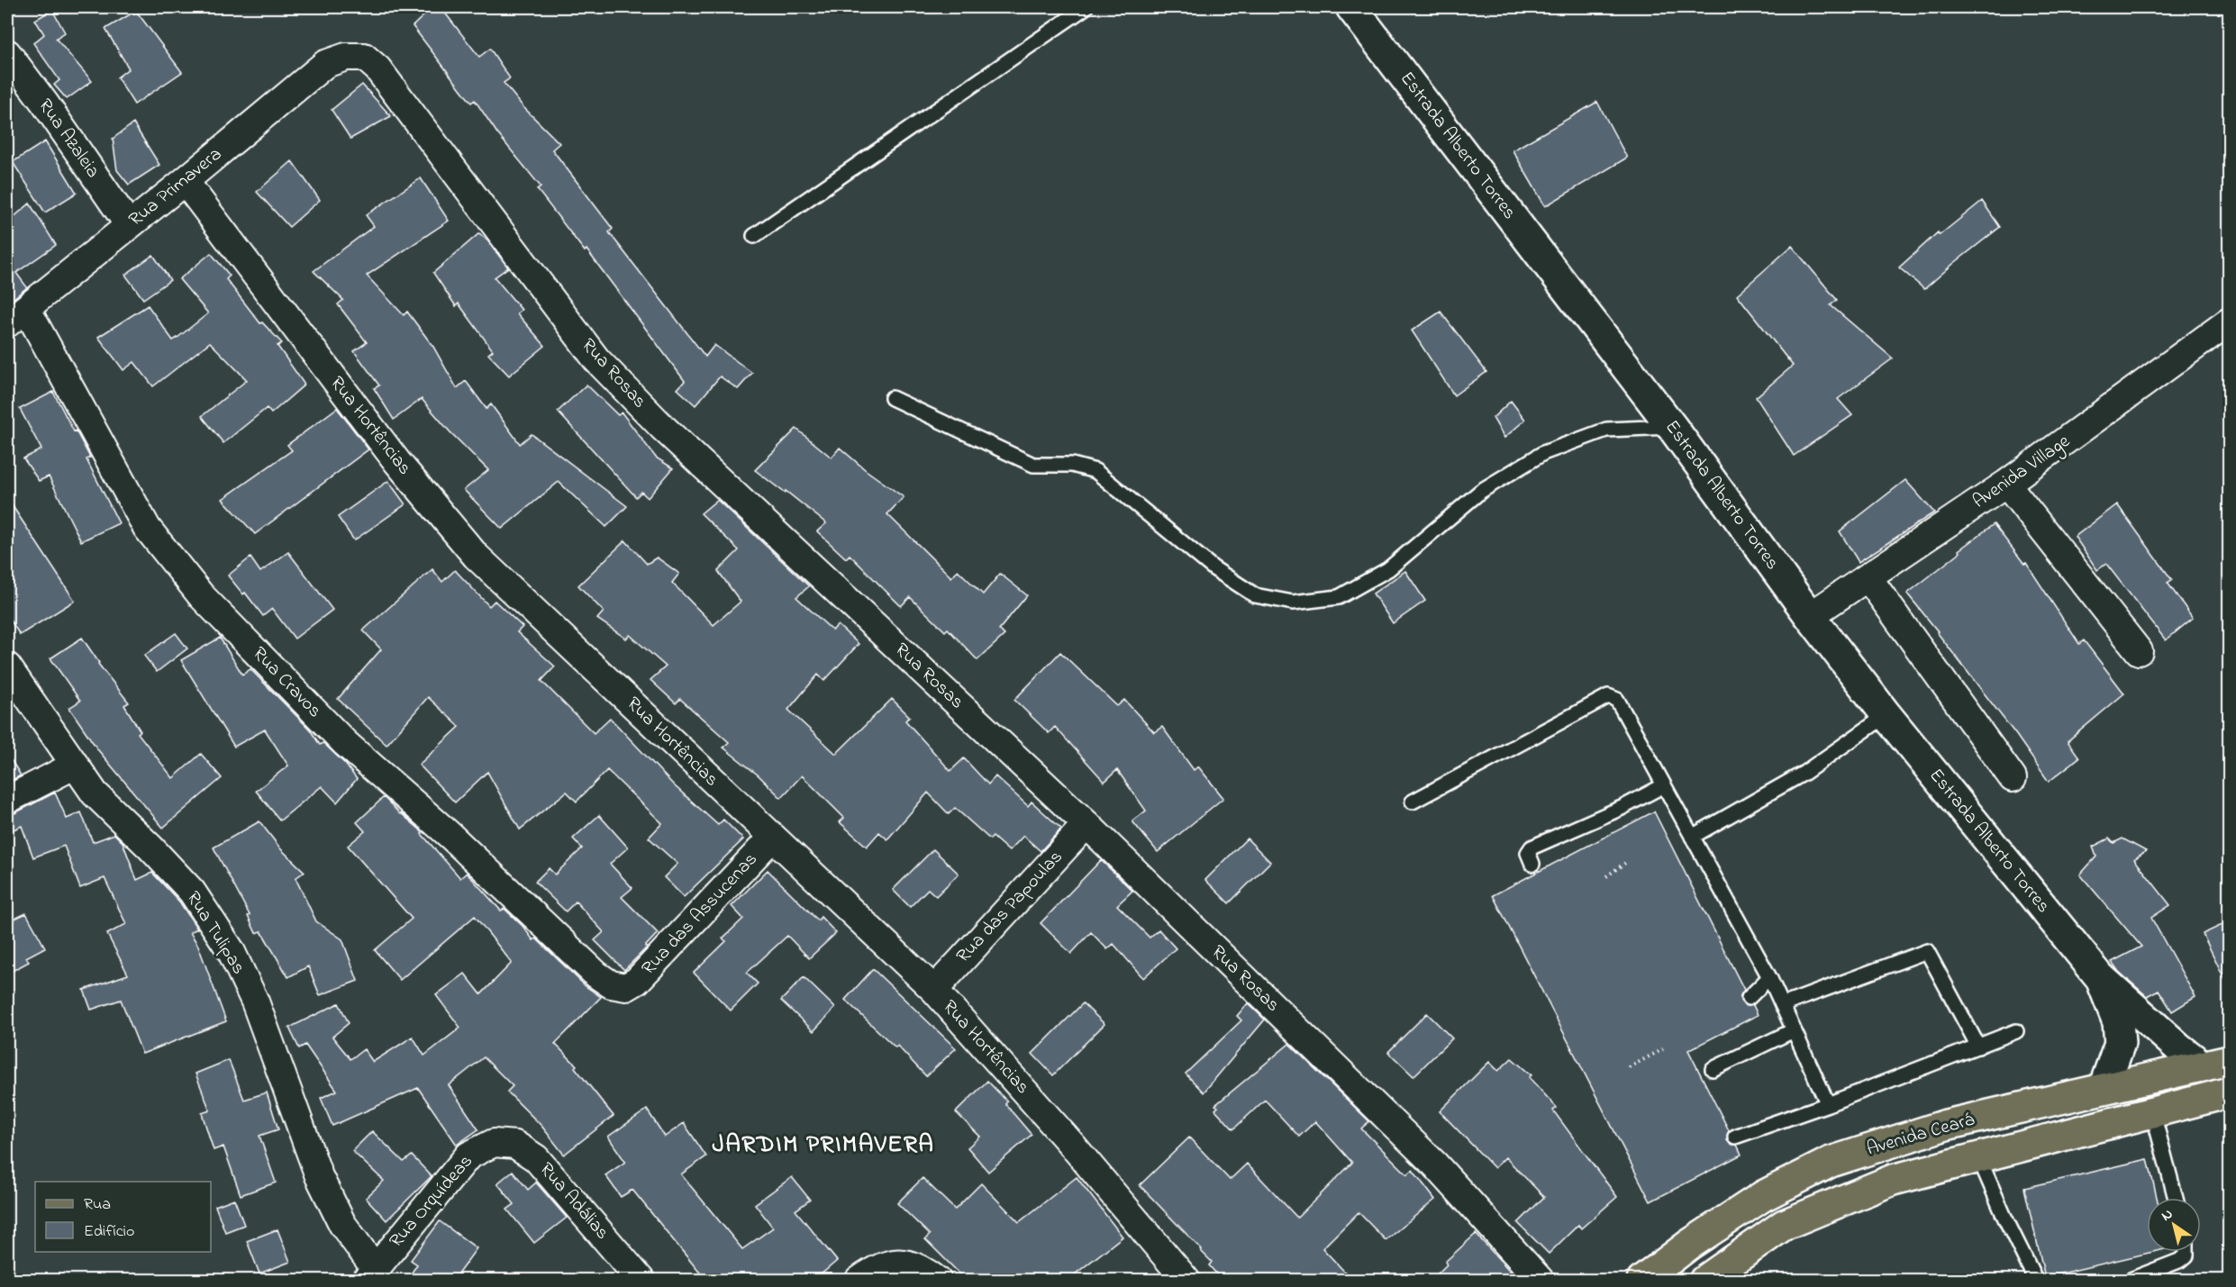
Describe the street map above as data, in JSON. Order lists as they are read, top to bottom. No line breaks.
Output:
{"streets":{"main road":["Avenida Ceará"],"street":["Rua Azaleia","Estrada Alberto Torres","Rua Primavera","Rua Rosas","Rua Hortências","Avenida Village","Rua Cravos","Rua das Papoulas","Rua das Assucenas","Rua Tulipas","Rua Orquídeas","Rua Adálias"]},"crossings":[["Rua Azaleia","Rua Primavera"],["Estrada Alberto Torres","Avenida Village"],["Estrada Alberto Torres","Avenida Ceará"],["Rua Primavera","Rua Rosas"],["Rua Primavera","Rua Hortências"],["Rua Primavera","Rua Cravos"],["Rua Rosas","Rua das Papoulas"],["Rua Hortências","Rua das Papoulas"],["Rua Hortências","Rua das Assucenas"],["Rua Cravos","Rua das Assucenas"],["Rua Tulipas","Rua Orquídeas"],["Rua Orquídeas","Rua Adálias"]],"districts":["JARDIM PRIMAVERA"],"legend":["Rua","Edifício"],"north":"top left"}
